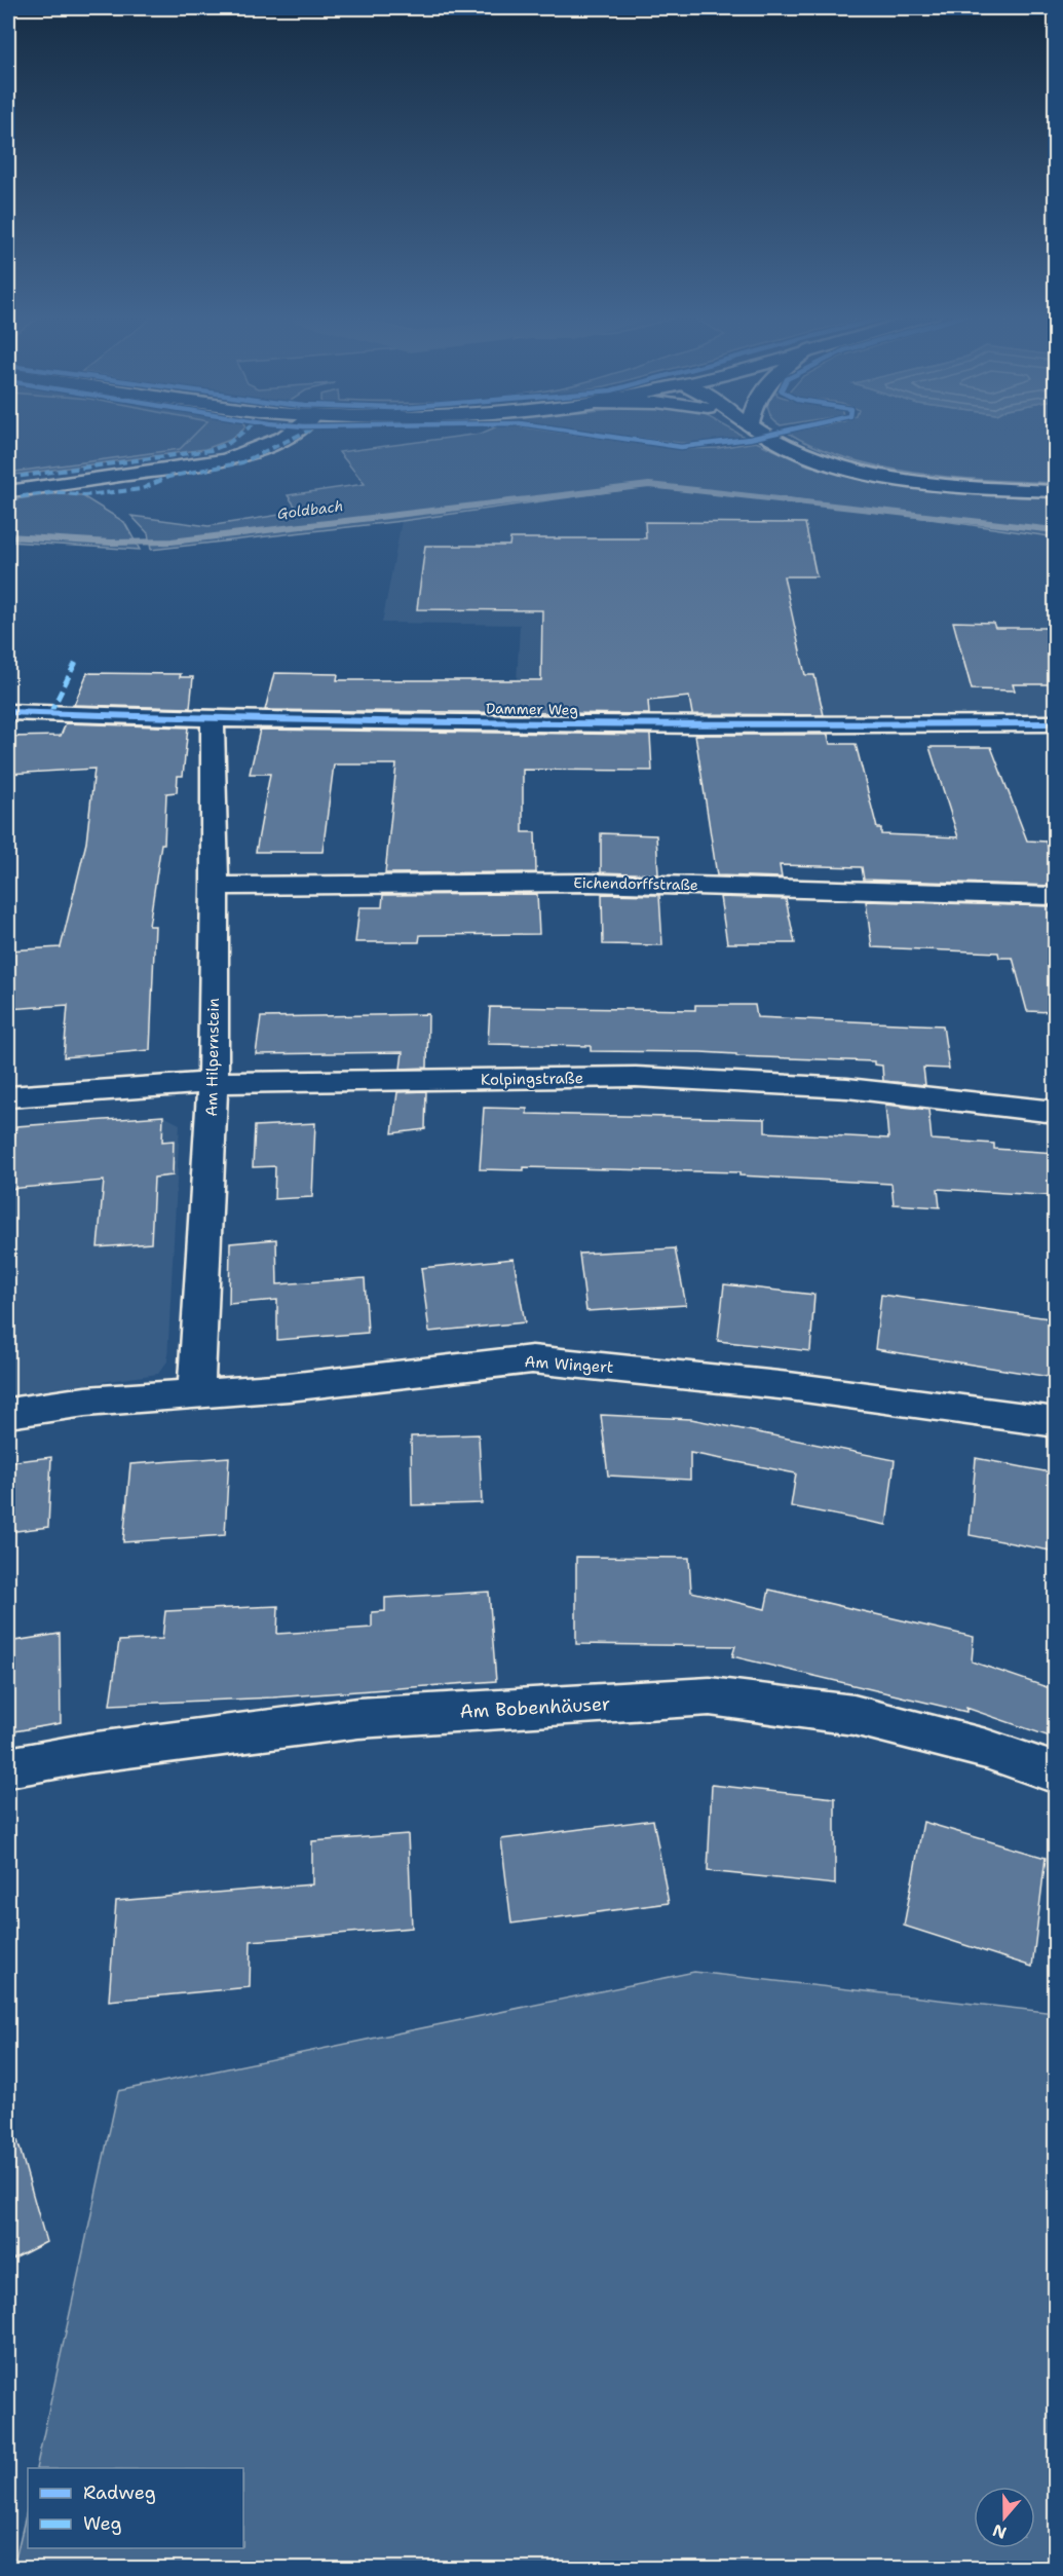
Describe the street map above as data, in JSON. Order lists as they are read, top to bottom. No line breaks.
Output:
{"streets":{"main road":["Dammer Weg","Eichendorffstraße","Am Hilpernstein","Kolpingstraße","Am Wingert","Am Bobenhäuser"]},"crossings":[["Dammer Weg","Am Hilpernstein"],["Eichendorffstraße","Am Hilpernstein"],["Am Hilpernstein","Kolpingstraße"],["Am Hilpernstein","Am Wingert"]],"water":["Goldbach"],"legend":["Radweg","Weg"],"north":"bottom"}
